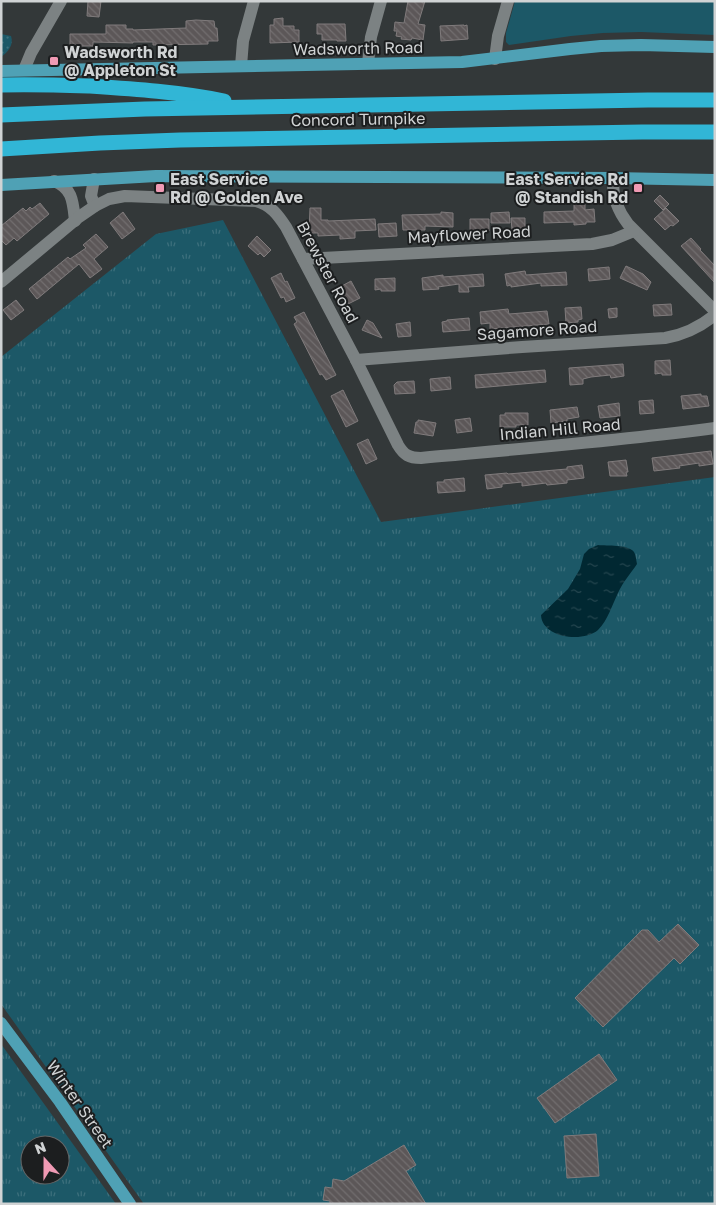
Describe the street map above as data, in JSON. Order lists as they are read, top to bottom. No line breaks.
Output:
{"streets":{"highway":["Concord Turnpike"],"main road":["Wadsworth Road","Winter Street"],"street":["Mayflower Road","Brewster Road","Sagamore Road","Indian Hill Road"]},"crossings":[["Mayflower Road","Brewster Road"],["Brewster Road","Sagamore Road"],["Brewster Road","Indian Hill Road"]],"places":{"transit":["Wadsworth Rd @ Appleton St","East Service Rd @ Golden Ave","East Service Rd @ Standish Rd"]},"north":"top"}
